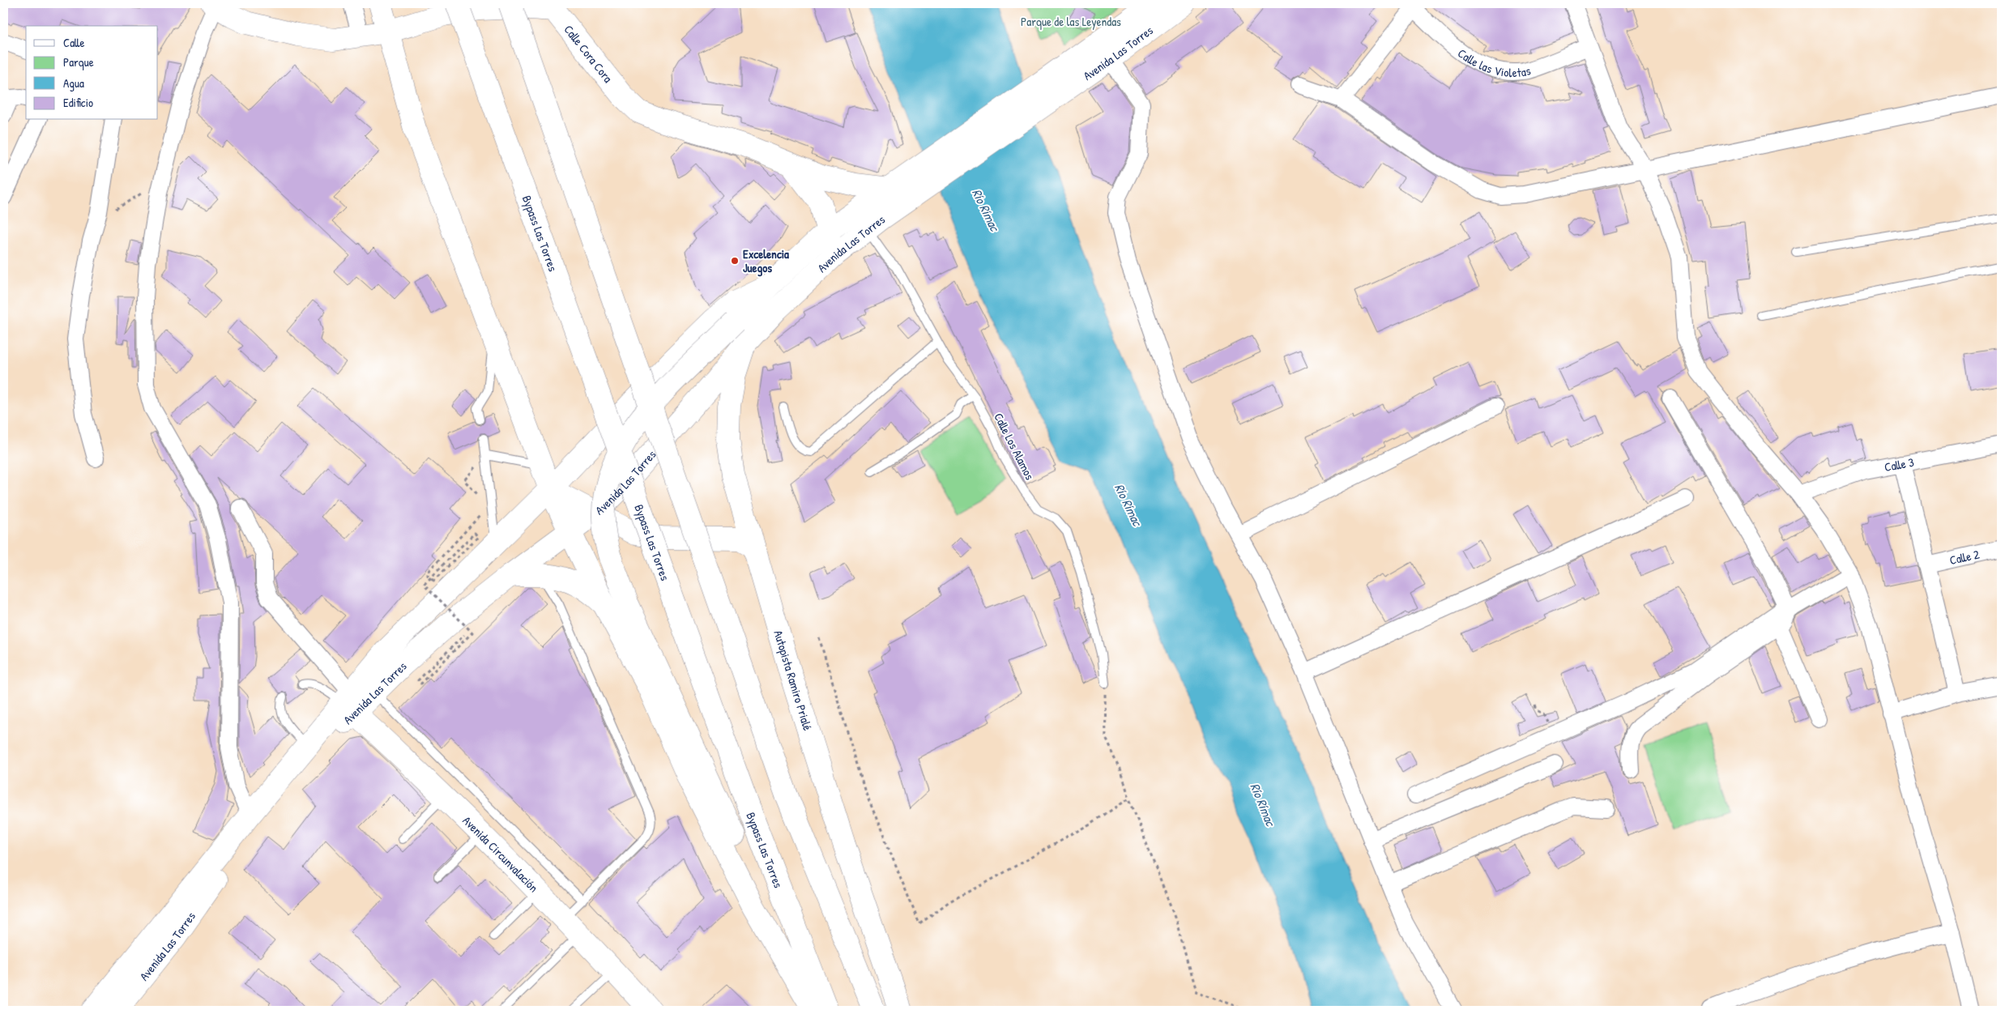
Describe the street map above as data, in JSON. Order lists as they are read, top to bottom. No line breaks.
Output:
{"streets":{"main road":["Avenida Las Torres","Calle Cora Cora","Bypass Las Torres","Autopista Ramiro Prialé","Avenida Circunvalación"],"street":["Calle las Violetas","Calle 3","Calle 2"],"lane":["Calle Los Alamos"]},"crossings":[["Avenida Las Torres","Calle Cora Cora"],["Avenida Las Torres","Calle Los Alamos"],["Avenida Las Torres","Autopista Ramiro Prialé"],["Avenida Las Torres","Avenida Circunvalación"]],"water":["Río Rímac"],"parks":["Parque de las Leyendas"],"places":["Excelencia Juegos"],"legend":["Calle","Parque","Agua","Edificio"]}
